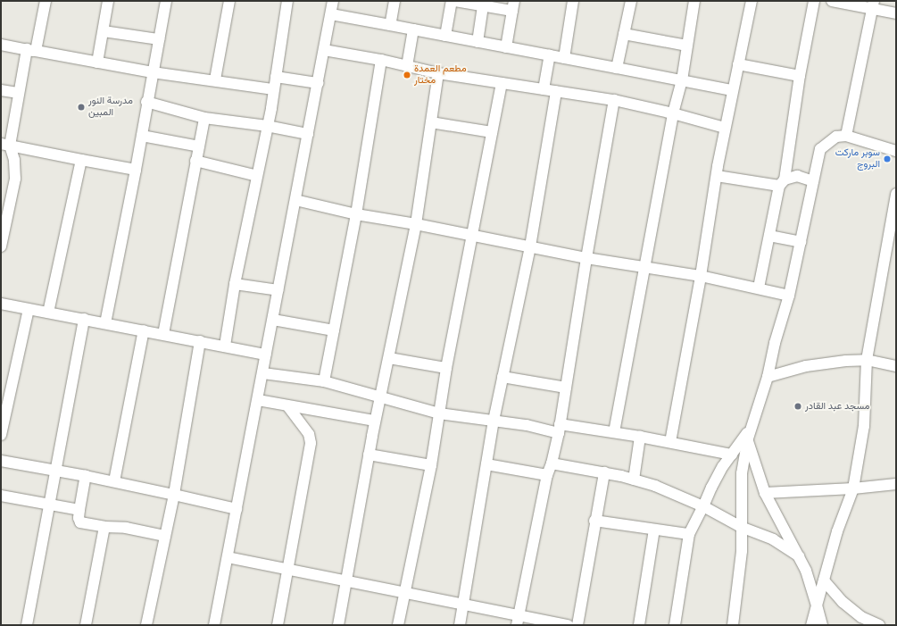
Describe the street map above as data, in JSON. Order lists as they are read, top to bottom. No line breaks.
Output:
{"places":["مطعم العمدة مختار","مدرسة النور المبين","سوبر ماركت البروج","مسجد عبد القادر"]}
